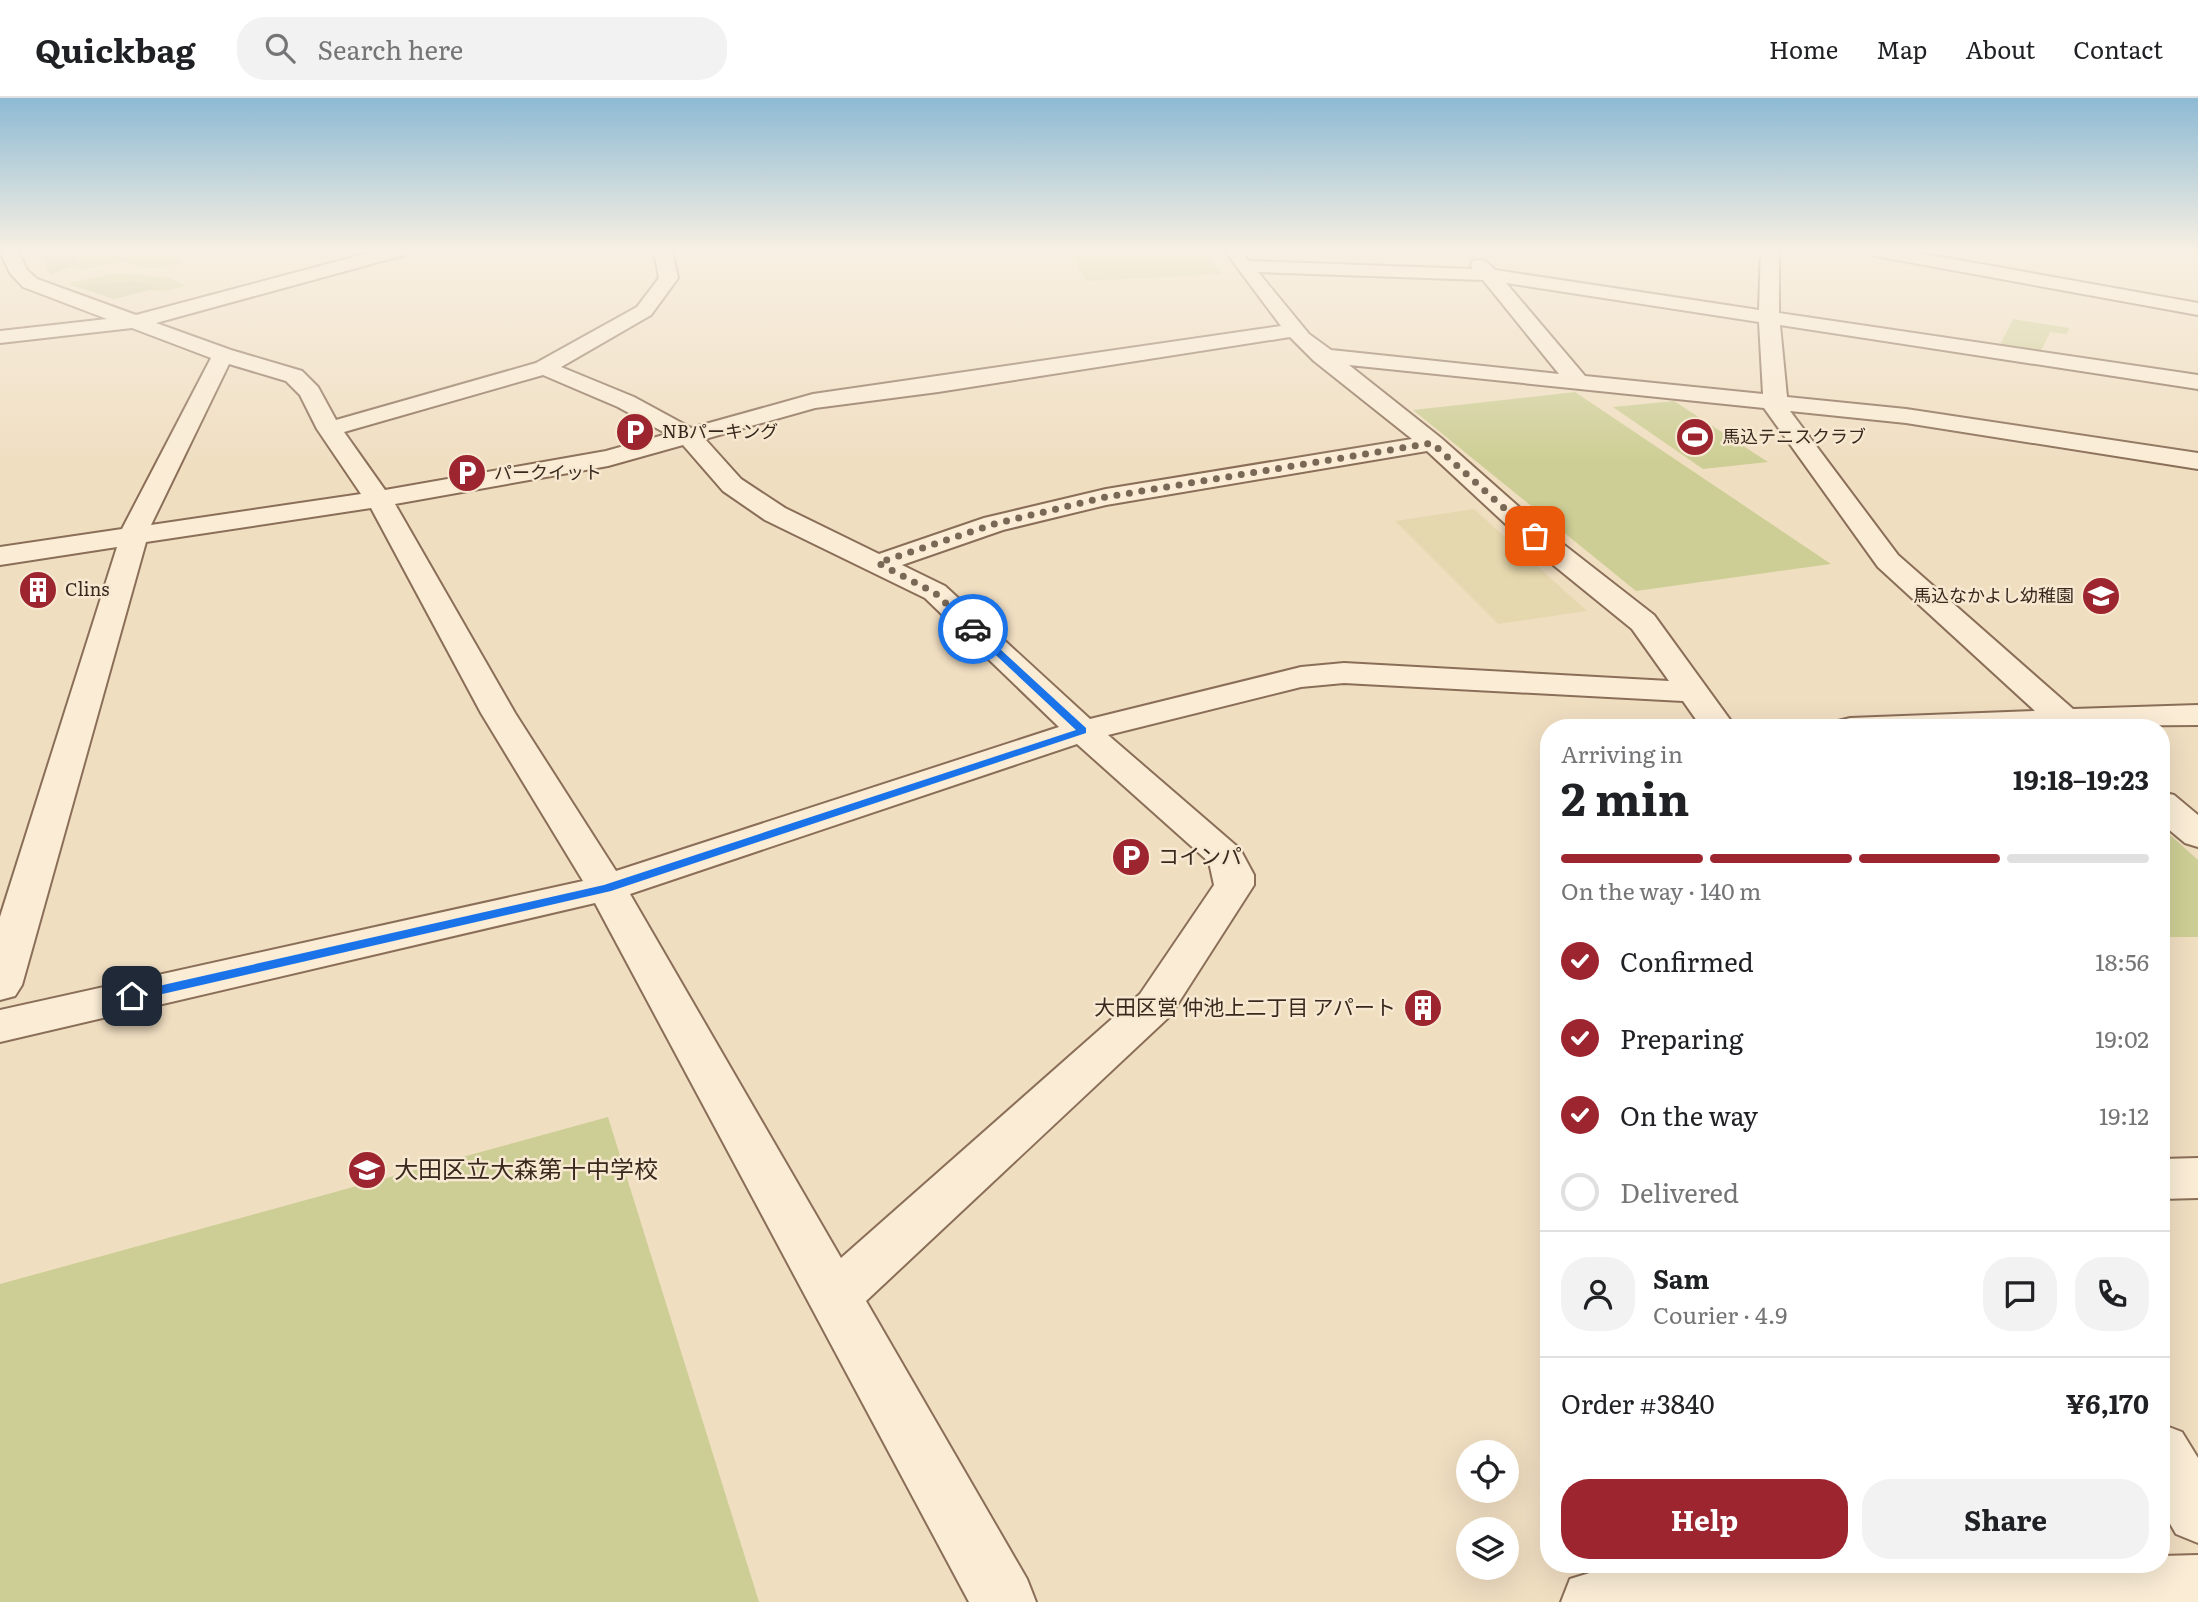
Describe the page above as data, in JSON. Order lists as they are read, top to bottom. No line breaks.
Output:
{"places":{"parking":["NBパーキング","パークイット","コインパ"],"sports":["馬込テニスクラブ"],"building":["Clins","大田区営 仲池上二丁目 アパート"],"school or university":["馬込なかよし幼稚園","大田区立大森第十中学校"]},"page":{"header":"Quickbag","search":"Search here","nav":["Home","Map","About","Contact"],"heading":["2 min","Arriving in","19:18–19:23"],"panel":["Sam","Courier · 4.9","Order #3840","¥6,170"],"bar":"On the way · 140 m","list":[["Confirmed","18:56"],["Preparing","19:02"],["On the way","19:12"],"Delivered"],"buttons":["Help","Share"]}}
